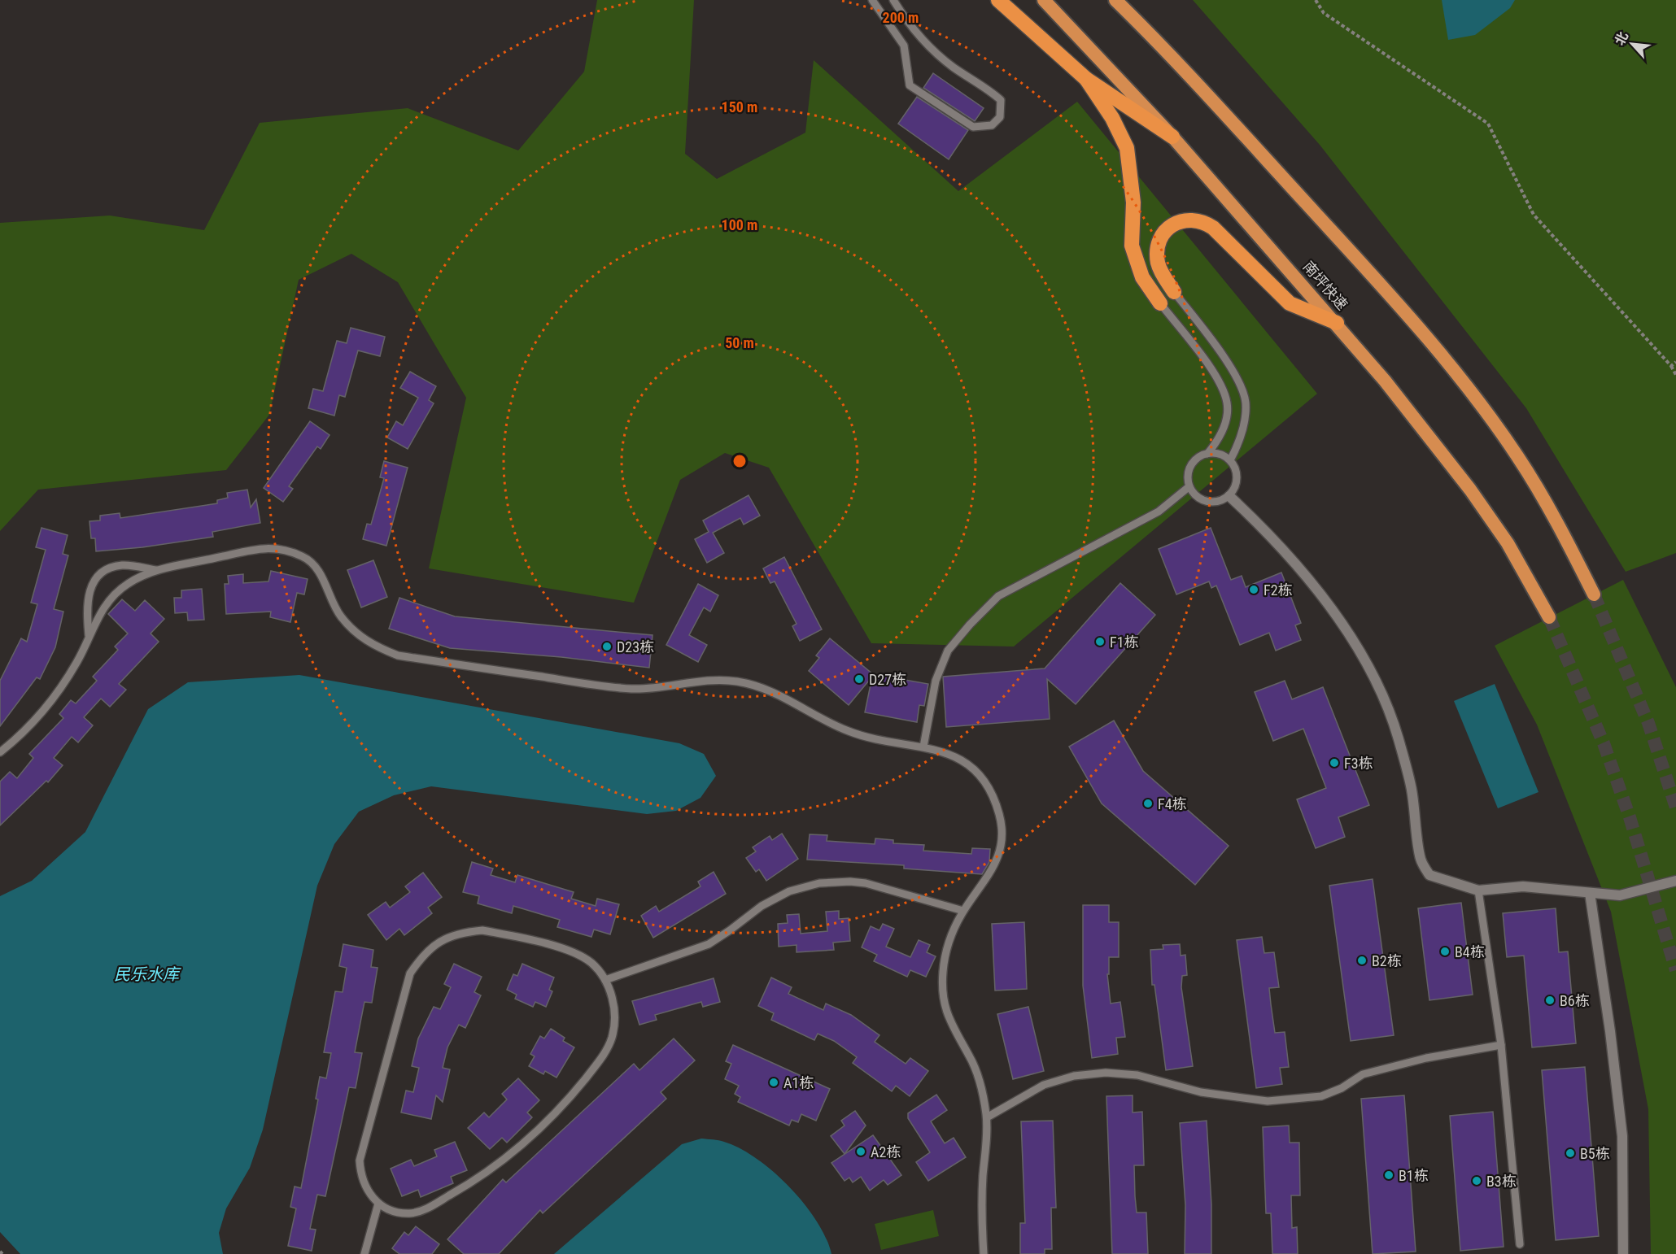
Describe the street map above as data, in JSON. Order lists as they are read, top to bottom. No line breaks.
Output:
{"streets":{"highway":["南坪快速"]},"water":["民乐水库"],"places":["F2栋","F1栋","D23栋","D27栋","F3栋","F4栋","B4栋","B2栋","B6栋","A1栋","A2栋","B5栋","B1栋","B3栋"],"north":"top left","rings":["200 m","150 m","100 m","50 m"]}
